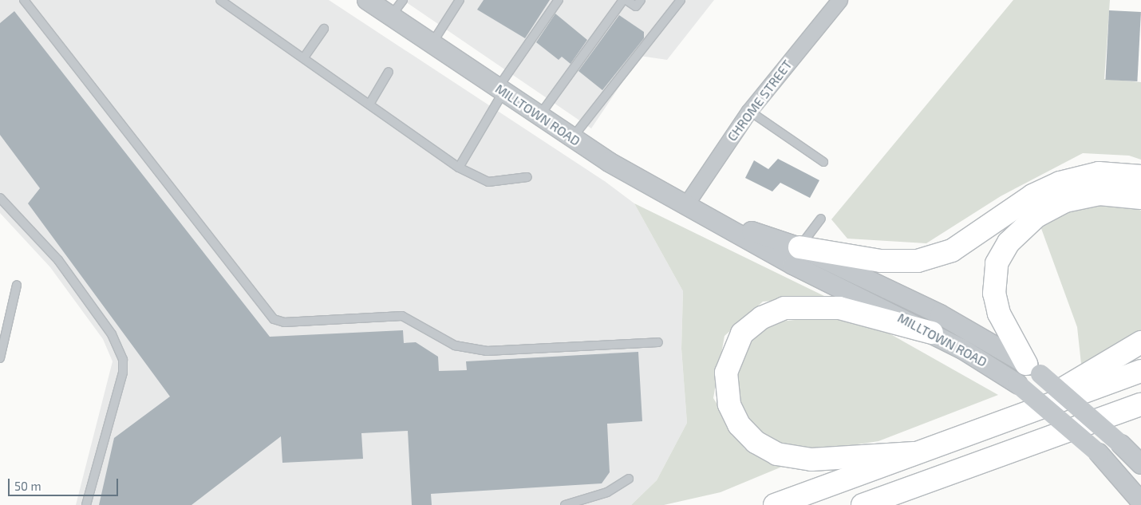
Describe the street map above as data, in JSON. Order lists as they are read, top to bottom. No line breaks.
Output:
{"streets":{"street":["CHROME STREET","MILLTOWN ROAD"]},"crossings":[["CHROME STREET","MILLTOWN ROAD"]],"scale_bar":"50 m"}
